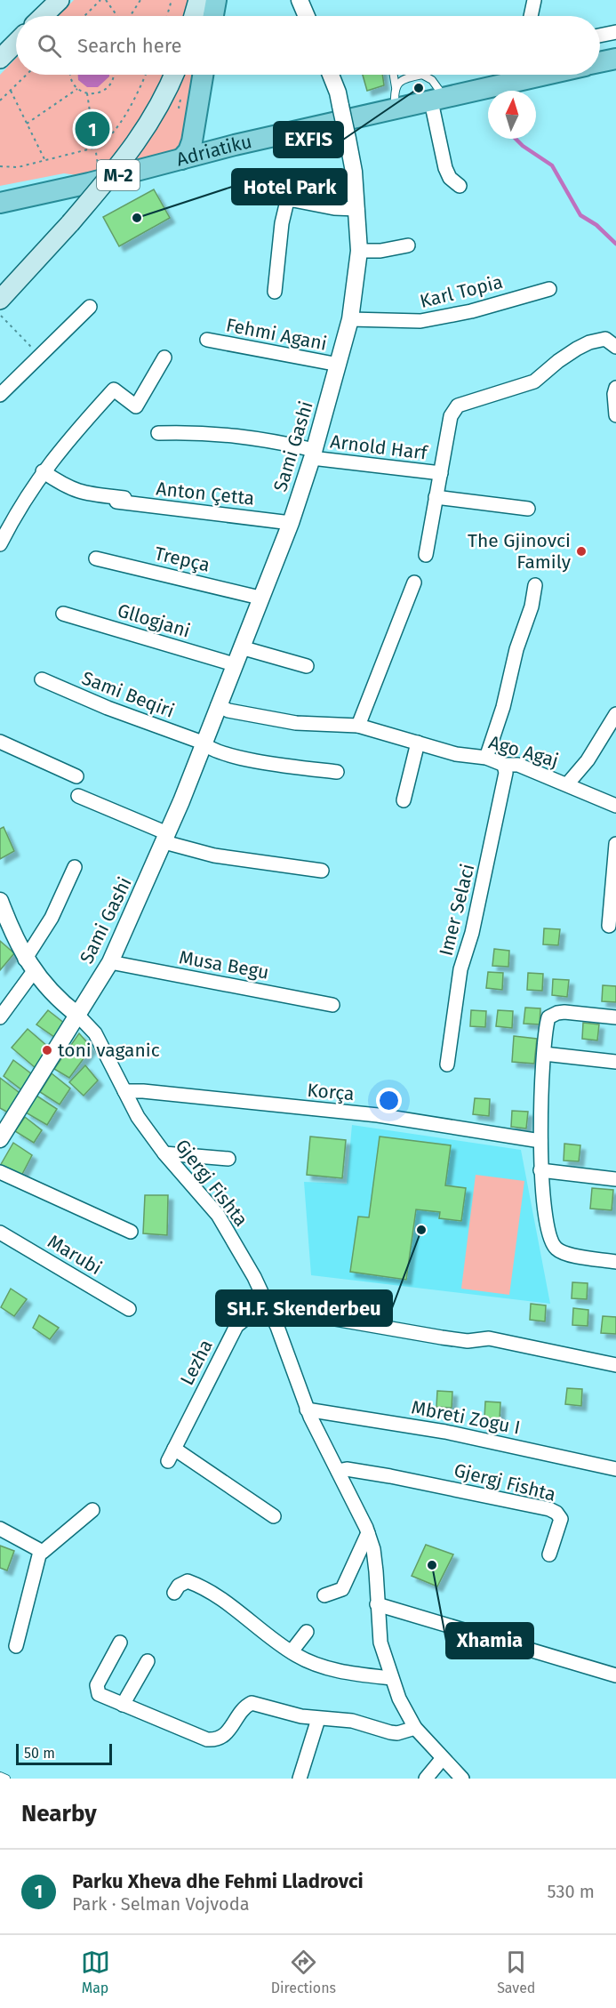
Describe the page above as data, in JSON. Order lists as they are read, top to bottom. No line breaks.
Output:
{"streets":{"main road":["Adriatiku","M-2"],"street":["Karl Topia","Fehmi Agani","Sami Gashi","Arnold Harf","Anton Çetta","Trepça","Gllogjani","Sami Beqiri","Ago Agaj","Imer Selaci","Musa Begu","Korça","Gjergj Fishta","Marubi","Lezha","Mbreti Zogu I"]},"crossings":[["Karl Topia","Sami Gashi"],["Fehmi Agani","Sami Gashi"],["Sami Gashi","Arnold Harf"],["Sami Gashi","Anton Çetta"],["Sami Gashi","Trepça"],["Sami Gashi","Gllogjani"],["Sami Gashi","Sami Beqiri"],["Sami Gashi","Ago Agaj"],["Sami Gashi","Musa Begu"],["Sami Gashi","Gjergj Fishta"],["Ago Agaj","Imer Selaci"],["Korça","Gjergj Fishta"],["Gjergj Fishta","Lezha"],["Gjergj Fishta","Mbreti Zogu I"]],"places":["EXFIS","Hotel Park","The Gjinovci Family","toni vaganic","SH.F. Skenderbeu","Xhamia"],"scale_bar":"50 m","north":"top","page":{"search":"Search here","pins":"1","scale":"50 m","heading":"Nearby","list":[{"mark":"1","name":"Parku Xheva dhe Fehmi Lladrovci","note":"Park · Selman Vojvoda","value":"530 m"}],"nav":["Map","Directions","Saved"]}}
